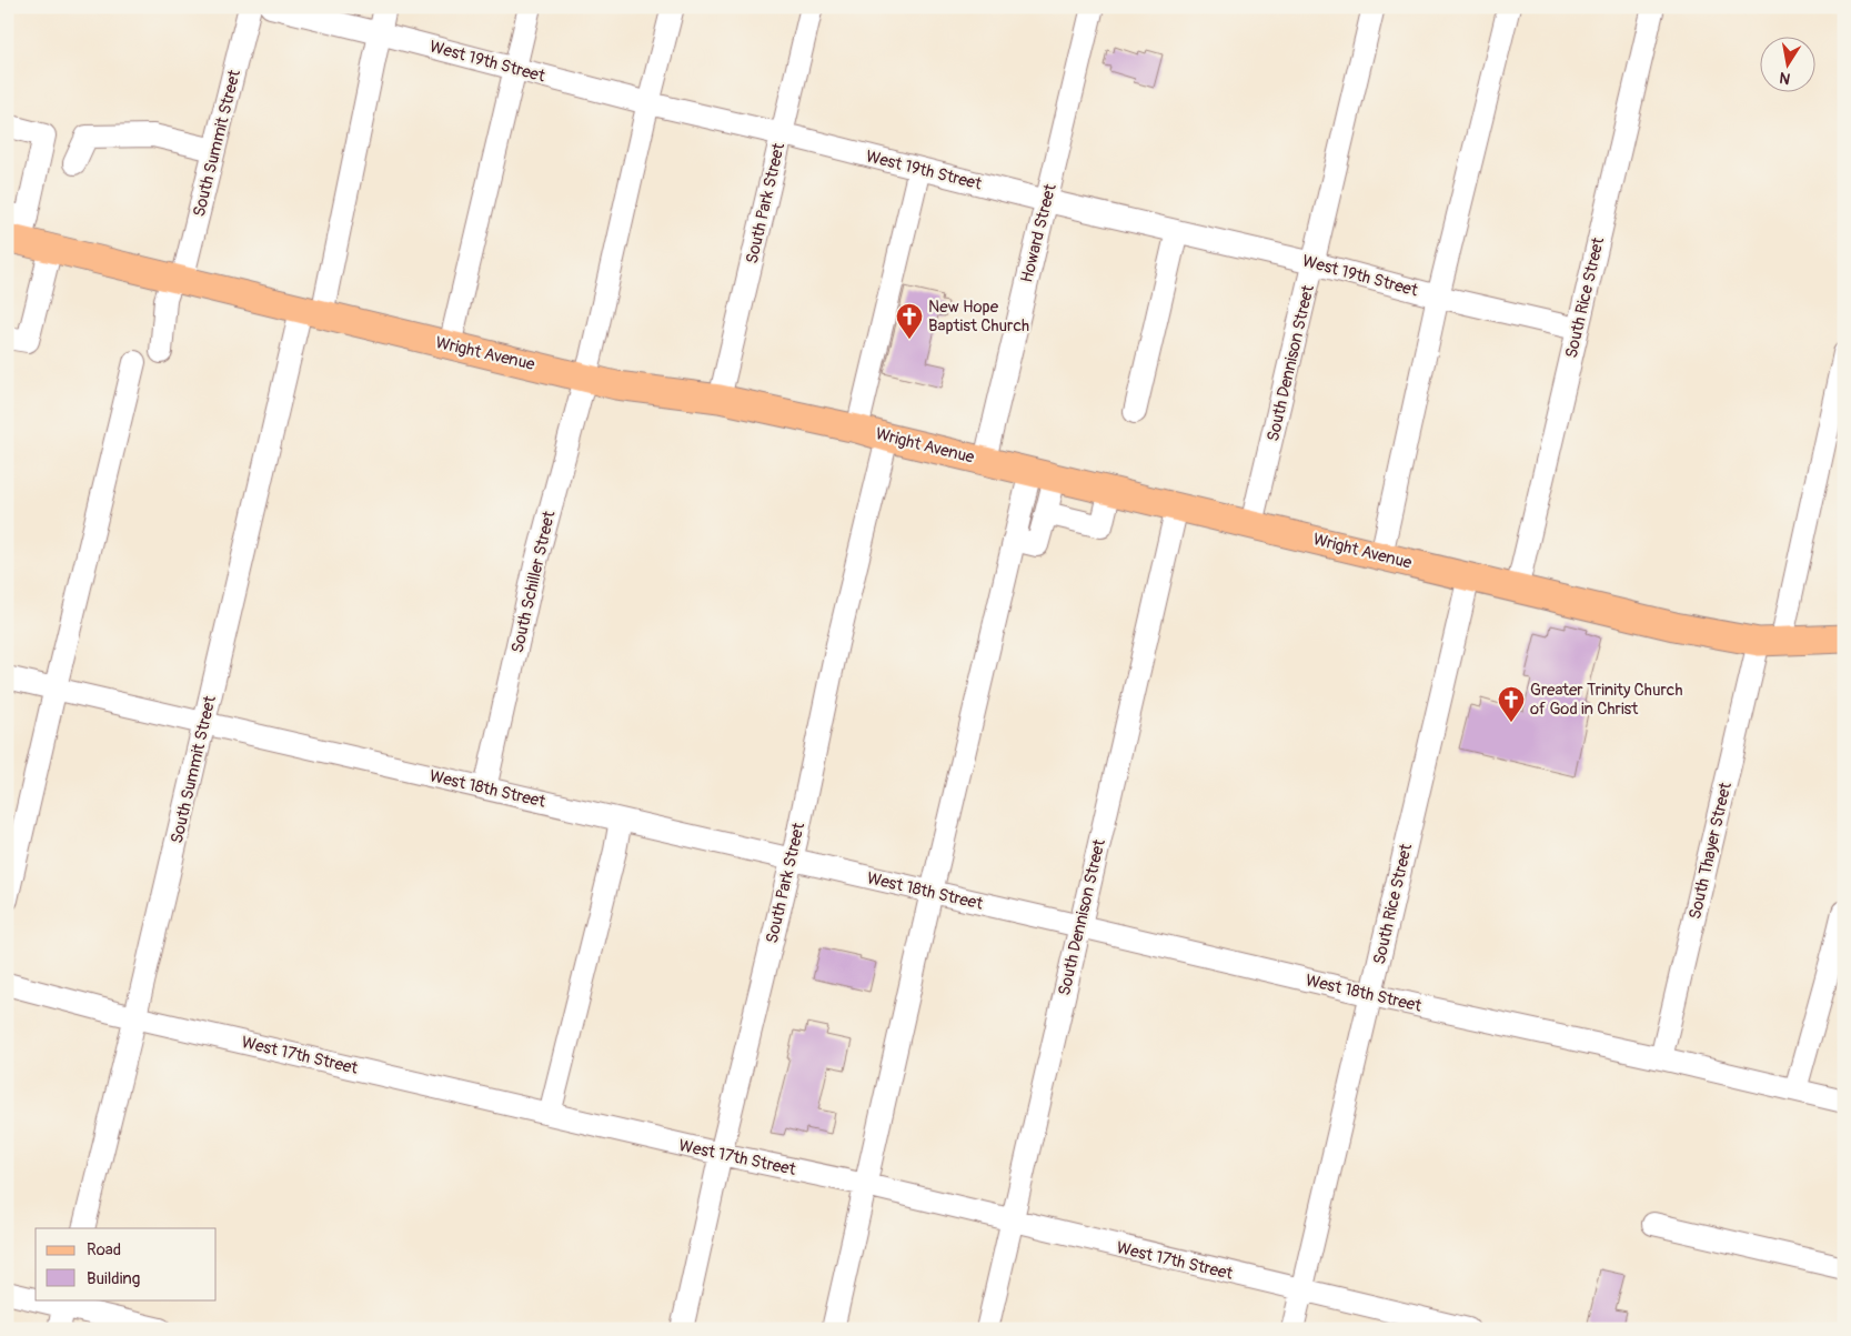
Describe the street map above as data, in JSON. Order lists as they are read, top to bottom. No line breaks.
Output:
{"streets":{"main road":["Wright Avenue"],"street":["West 19th Street","South Summit Street","South Park Street","Howard Street","South Rice Street","South Dennison Street","South Schiller Street","West 18th Street","South Thayer Street","West 17th Street"]},"crossings":[["West 19th Street","South Summit Street"],["West 19th Street","South Park Street"],["West 19th Street","Howard Street"],["West 19th Street","South Rice Street"],["West 19th Street","South Dennison Street"],["West 19th Street","South Schiller Street"],["South Summit Street","Wright Avenue"],["South Summit Street","West 18th Street"],["South Summit Street","West 17th Street"],["South Park Street","Wright Avenue"],["South Park Street","West 18th Street"],["South Park Street","West 17th Street"],["Howard Street","Wright Avenue"],["South Rice Street","Wright Avenue"],["South Rice Street","West 18th Street"],["South Rice Street","West 17th Street"],["Wright Avenue","South Dennison Street"],["Wright Avenue","South Schiller Street"],["Wright Avenue","South Thayer Street"],["South Dennison Street","West 18th Street"],["South Dennison Street","West 17th Street"],["South Schiller Street","West 18th Street"],["West 18th Street","South Thayer Street"]],"places":{"church":["New Hope Baptist Church","Greater Trinity Church of God in Christ"]},"legend":["Road","Building"],"north":"bottom"}
